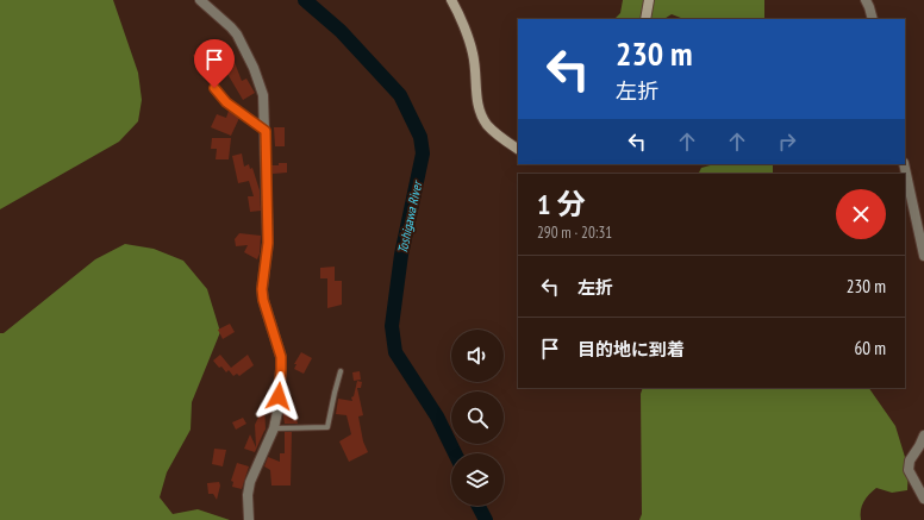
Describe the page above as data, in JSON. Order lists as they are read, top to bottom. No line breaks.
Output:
{"water":["Toshigawa River"],"page":{"turn":["230 m","左折"],"heading":["1 分","290 m · 20:31"],"list":[{"name":"左折","value":"230 m"},{"name":"目的地に到着","value":"60 m"}]}}
